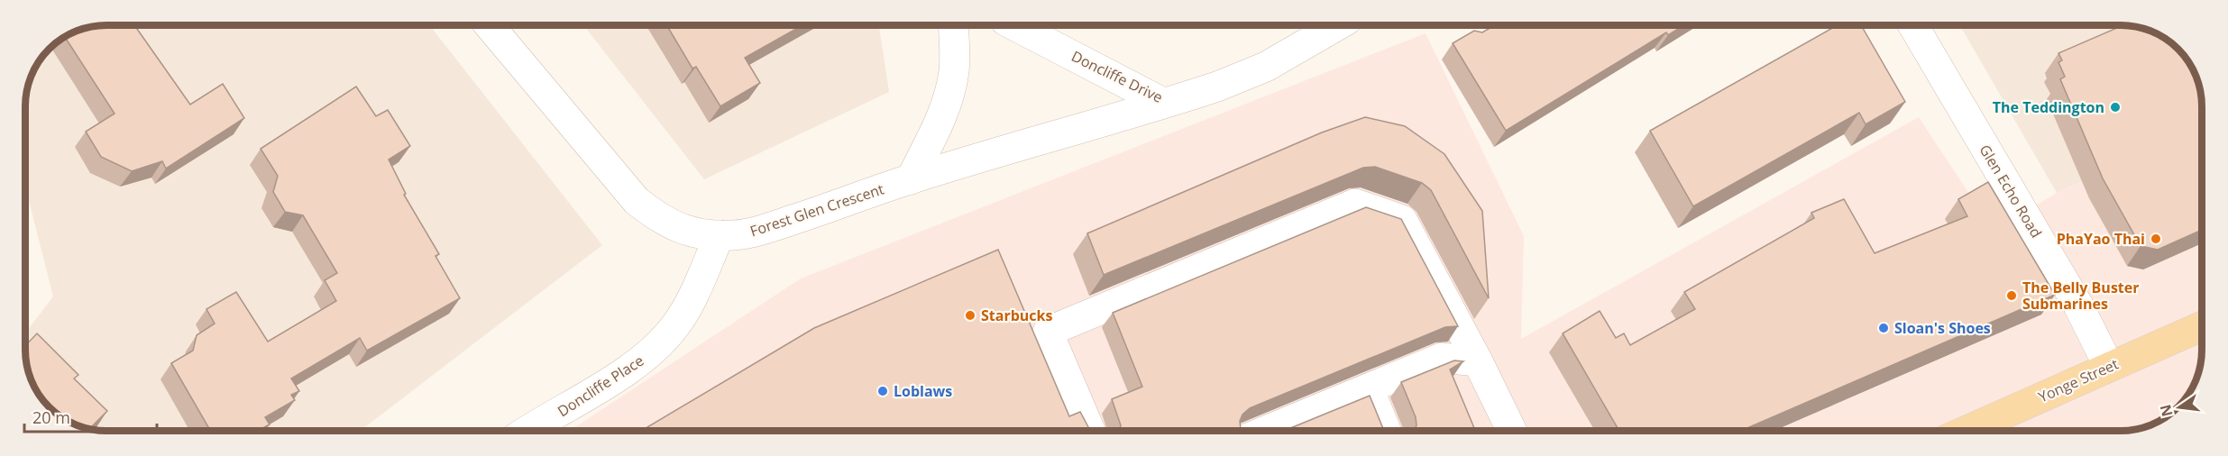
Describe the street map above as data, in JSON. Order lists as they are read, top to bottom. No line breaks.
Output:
{"streets":{"main road":["Yonge Street"],"street":["Doncliffe Drive","Glen Echo Road","Forest Glen Crescent","Doncliffe Place"]},"crossings":[["Doncliffe Drive","Forest Glen Crescent"],["Glen Echo Road","Yonge Street"],["Forest Glen Crescent","Doncliffe Place"]],"places":["The Teddington","PhaYao Thai","The Belly Buster Submarines","Starbucks","Sloan's Shoes","Loblaws"],"scale_bar":"20 m","north":"left"}
